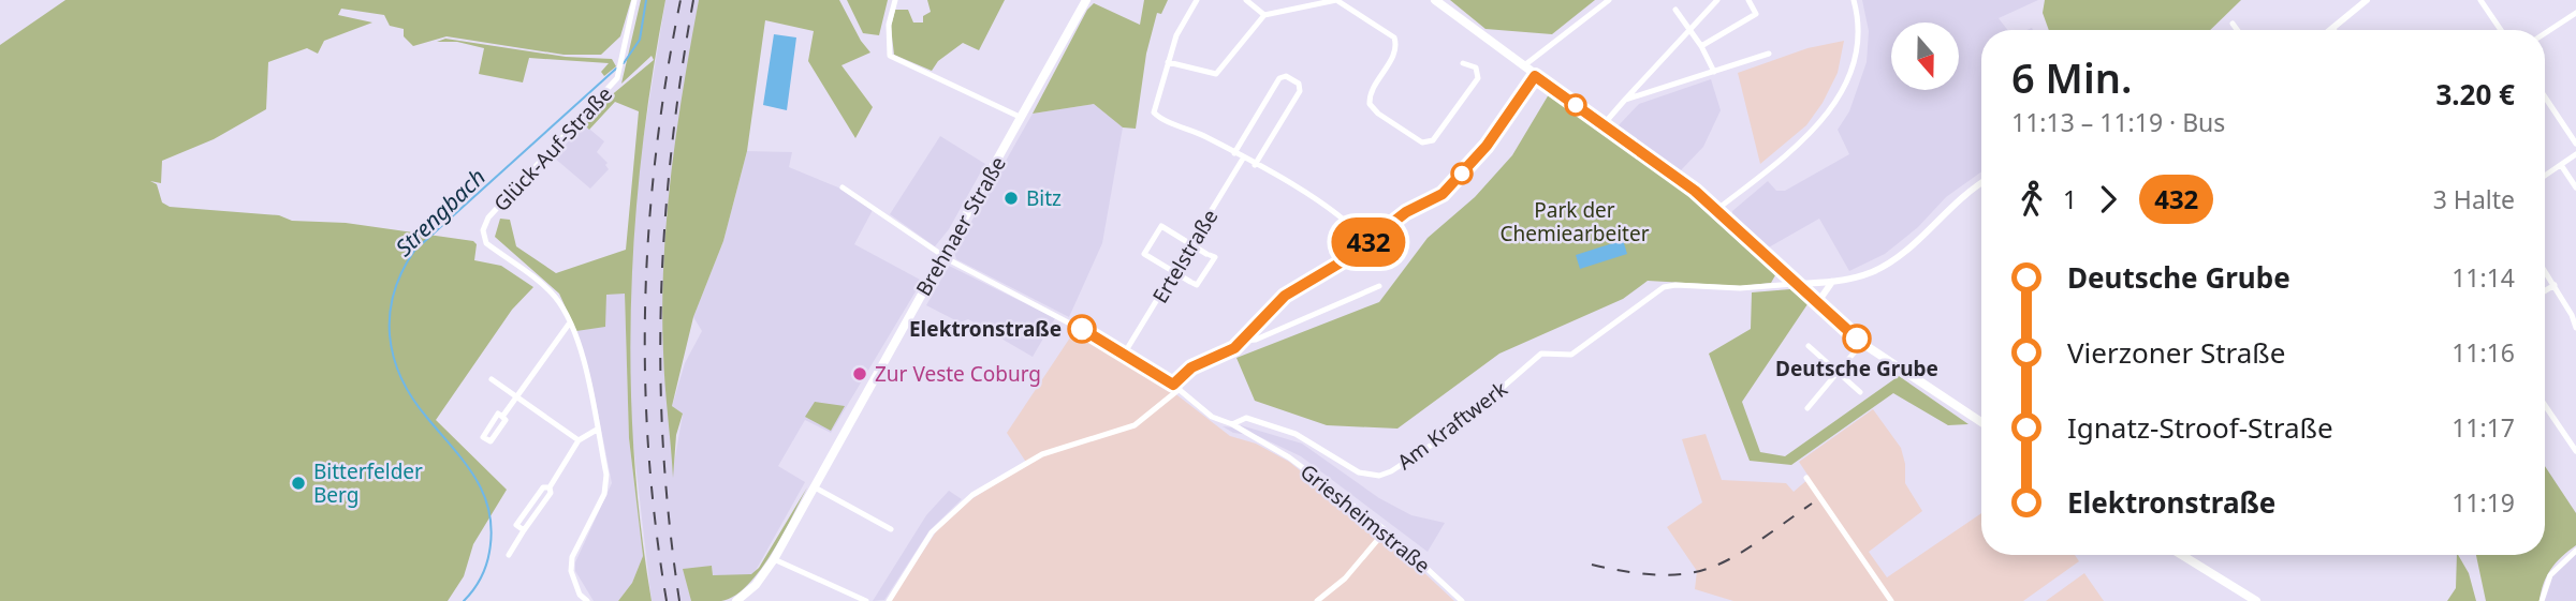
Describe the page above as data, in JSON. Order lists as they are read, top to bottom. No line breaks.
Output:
{"streets":{"main road":["Brehnaer Straße"],"street":["Glück-Auf-Straße","Ertelstraße","Am Kraftwerk","Griesheimstraße"]},"crossings":[["Am Kraftwerk","Griesheimstraße"]],"water":["Strengbach"],"parks":["Park der Chemiearbeiter"],"places":["Bitz","Elektronstraße","Deutsche Grube","Zur Veste Coburg","Bitterfelder Berg"],"lines":["bus line 432"],"north":"bottom","page":{"on_map":"432","heading":["6 Min.","11:13 – 11:19 · Bus","3.20 €"],"legs":["1","432","3 Halte"],"list":[{"name":"Deutsche Grube","value":"11:14"},{"name":"Vierzoner Straße","value":"11:16"},{"name":"Ignatz-Stroof-Straße","value":"11:17"},{"name":"Elektronstraße","value":"11:19"}]}}
